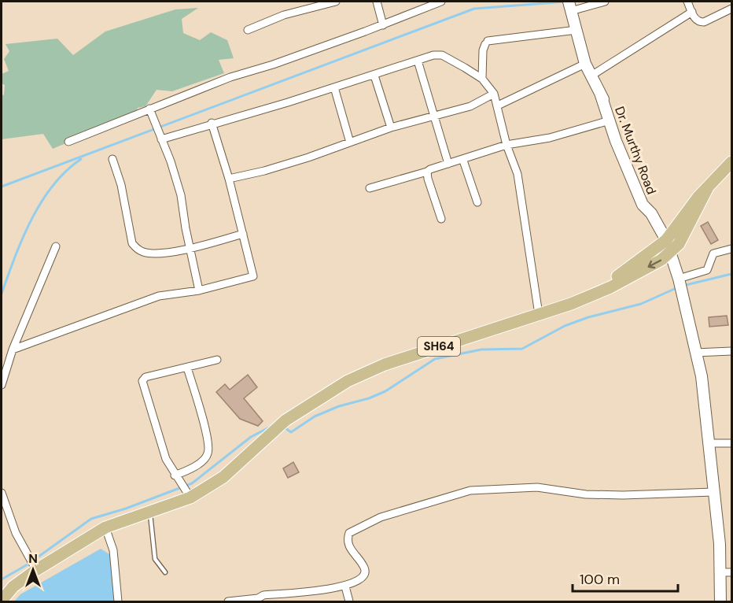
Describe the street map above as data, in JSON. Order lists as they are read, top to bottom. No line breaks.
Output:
{"streets":{"main road":["Dr. Murthy Road","SH64"]},"crossings":[["Dr. Murthy Road","SH64"]],"scale_bar":"100 m","north":"top"}
